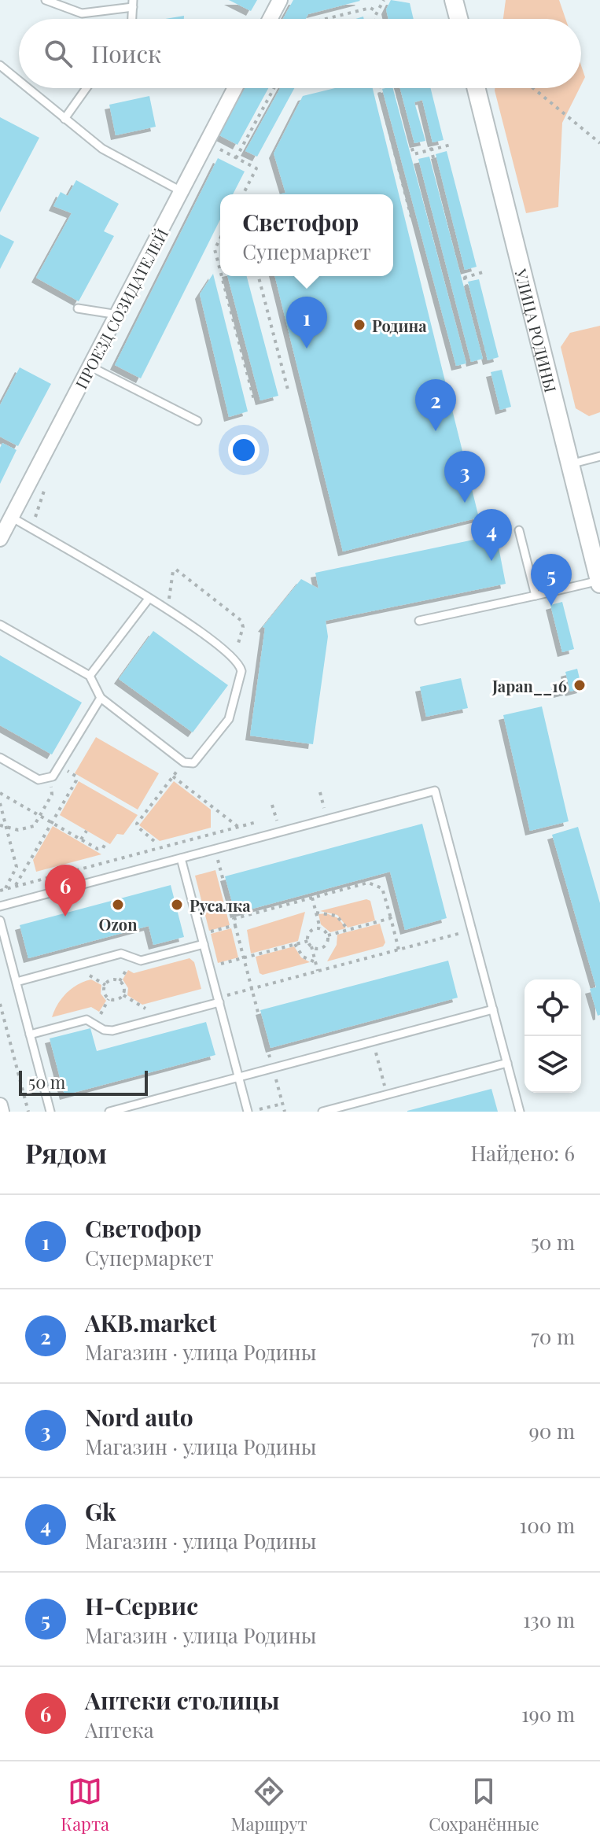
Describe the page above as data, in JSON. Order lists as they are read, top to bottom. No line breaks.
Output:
{"streets":{"street":["ПРОЕЗД СОЗИДАТЕЛЕЙ","УЛИЦА РОДИНЫ"]},"places":["Родина","Japan__16","Ozon","Русалка"],"scale_bar":"50 m","page":{"search":"Поиск","popup":["Светофор","Супермаркет"],"pins":["1","2","3","4","5","6"],"scale":"50 m","heading":["Рядом","Найдено: 6"],"list":[{"mark":"1","name":"Светофор","note":"Супермаркет","value":"50 m"},{"mark":"2","name":"AKB.market","note":"Магазин · улица Родины","value":"70 m"},{"mark":"3","name":"Nord auto","note":"Магазин · улица Родины","value":"90 m"},{"mark":"4","name":"Gk","note":"Магазин · улица Родины","value":"100 m"},{"mark":"5","name":"Н-Сервис","note":"Магазин · улица Родины","value":"130 m"},{"mark":"6","name":"Аптеки столицы","note":"Аптека","value":"190 m"}],"nav":["Карта","Маршрут","Сохранённые"]}}
